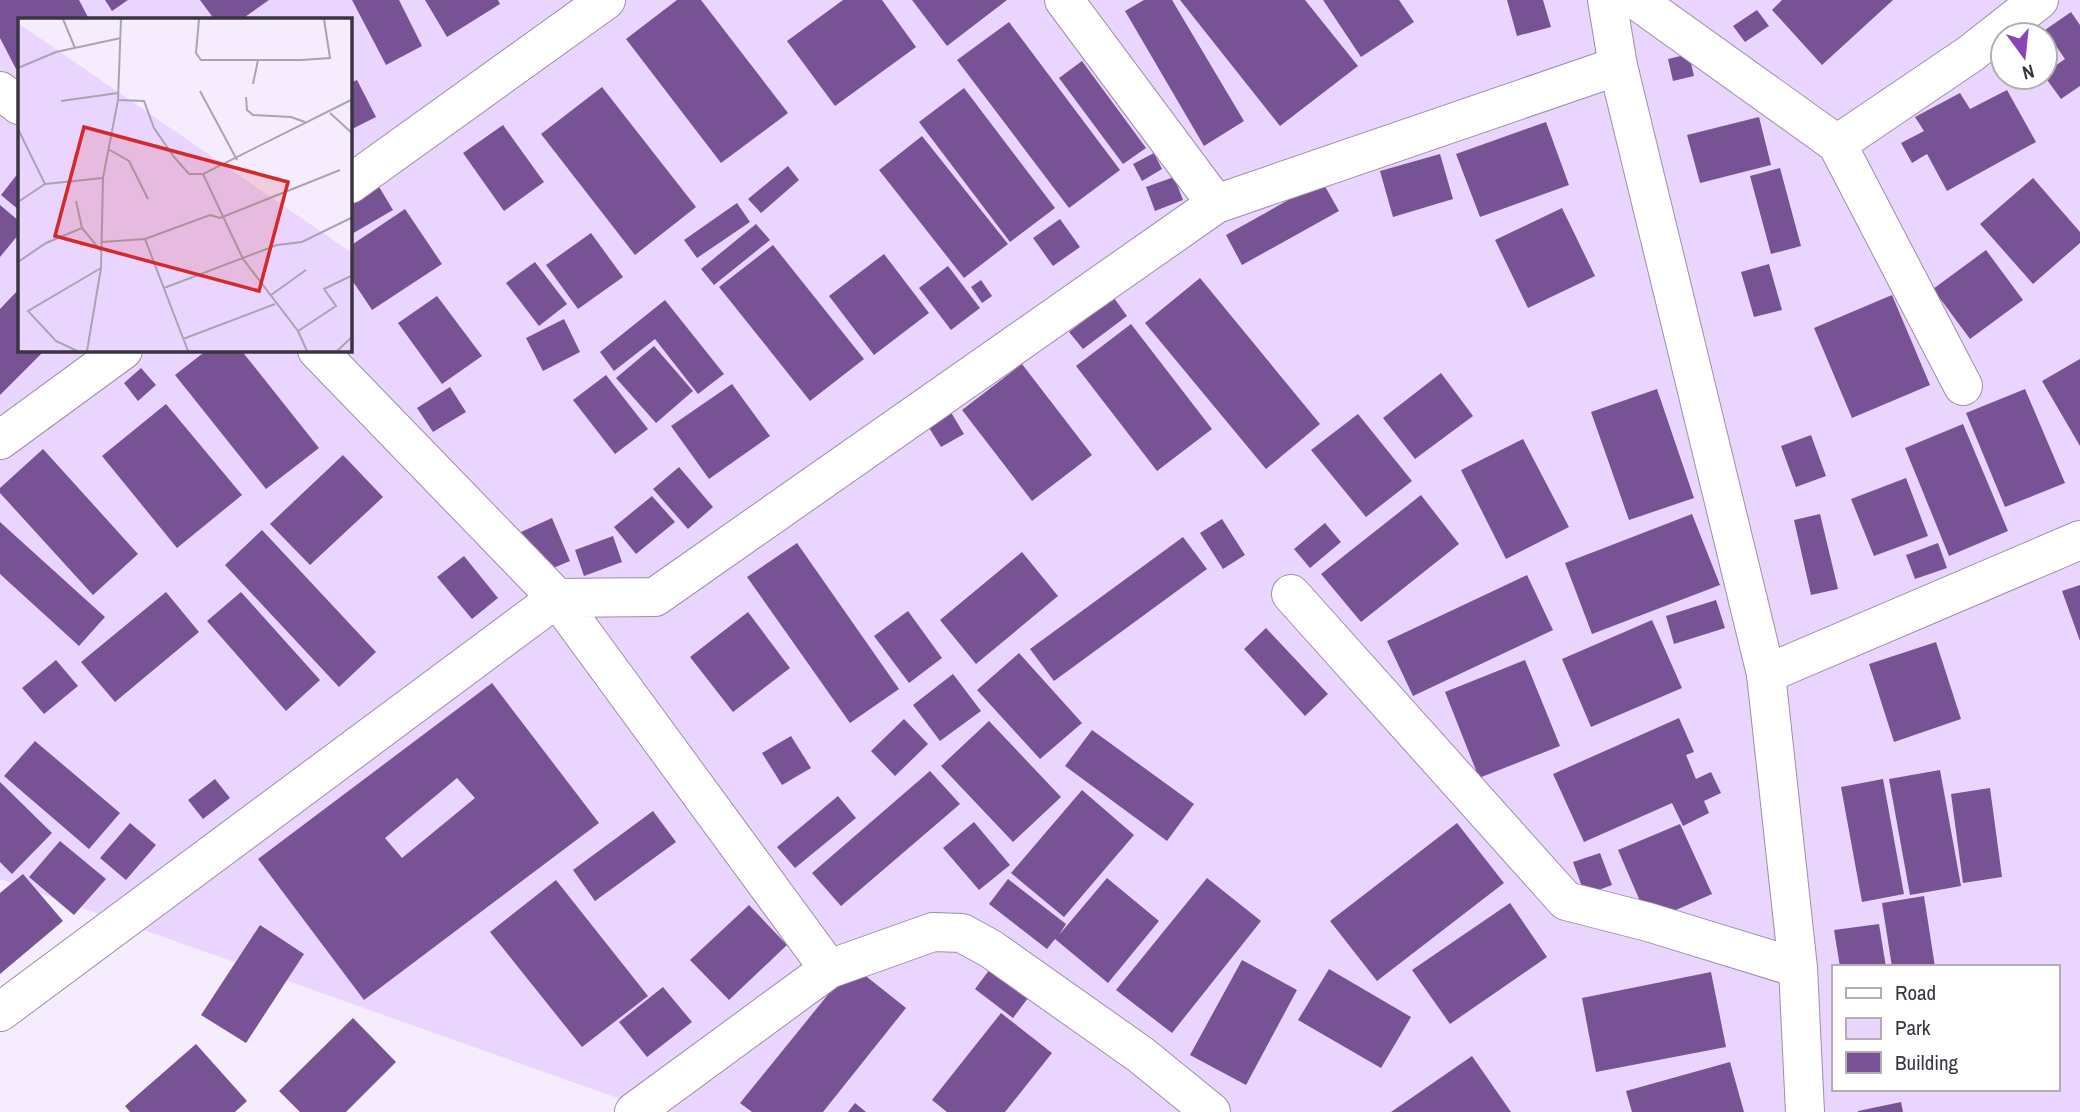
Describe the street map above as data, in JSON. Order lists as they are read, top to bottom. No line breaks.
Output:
{"legend":["Road","Park","Building"],"north":"bottom"}
